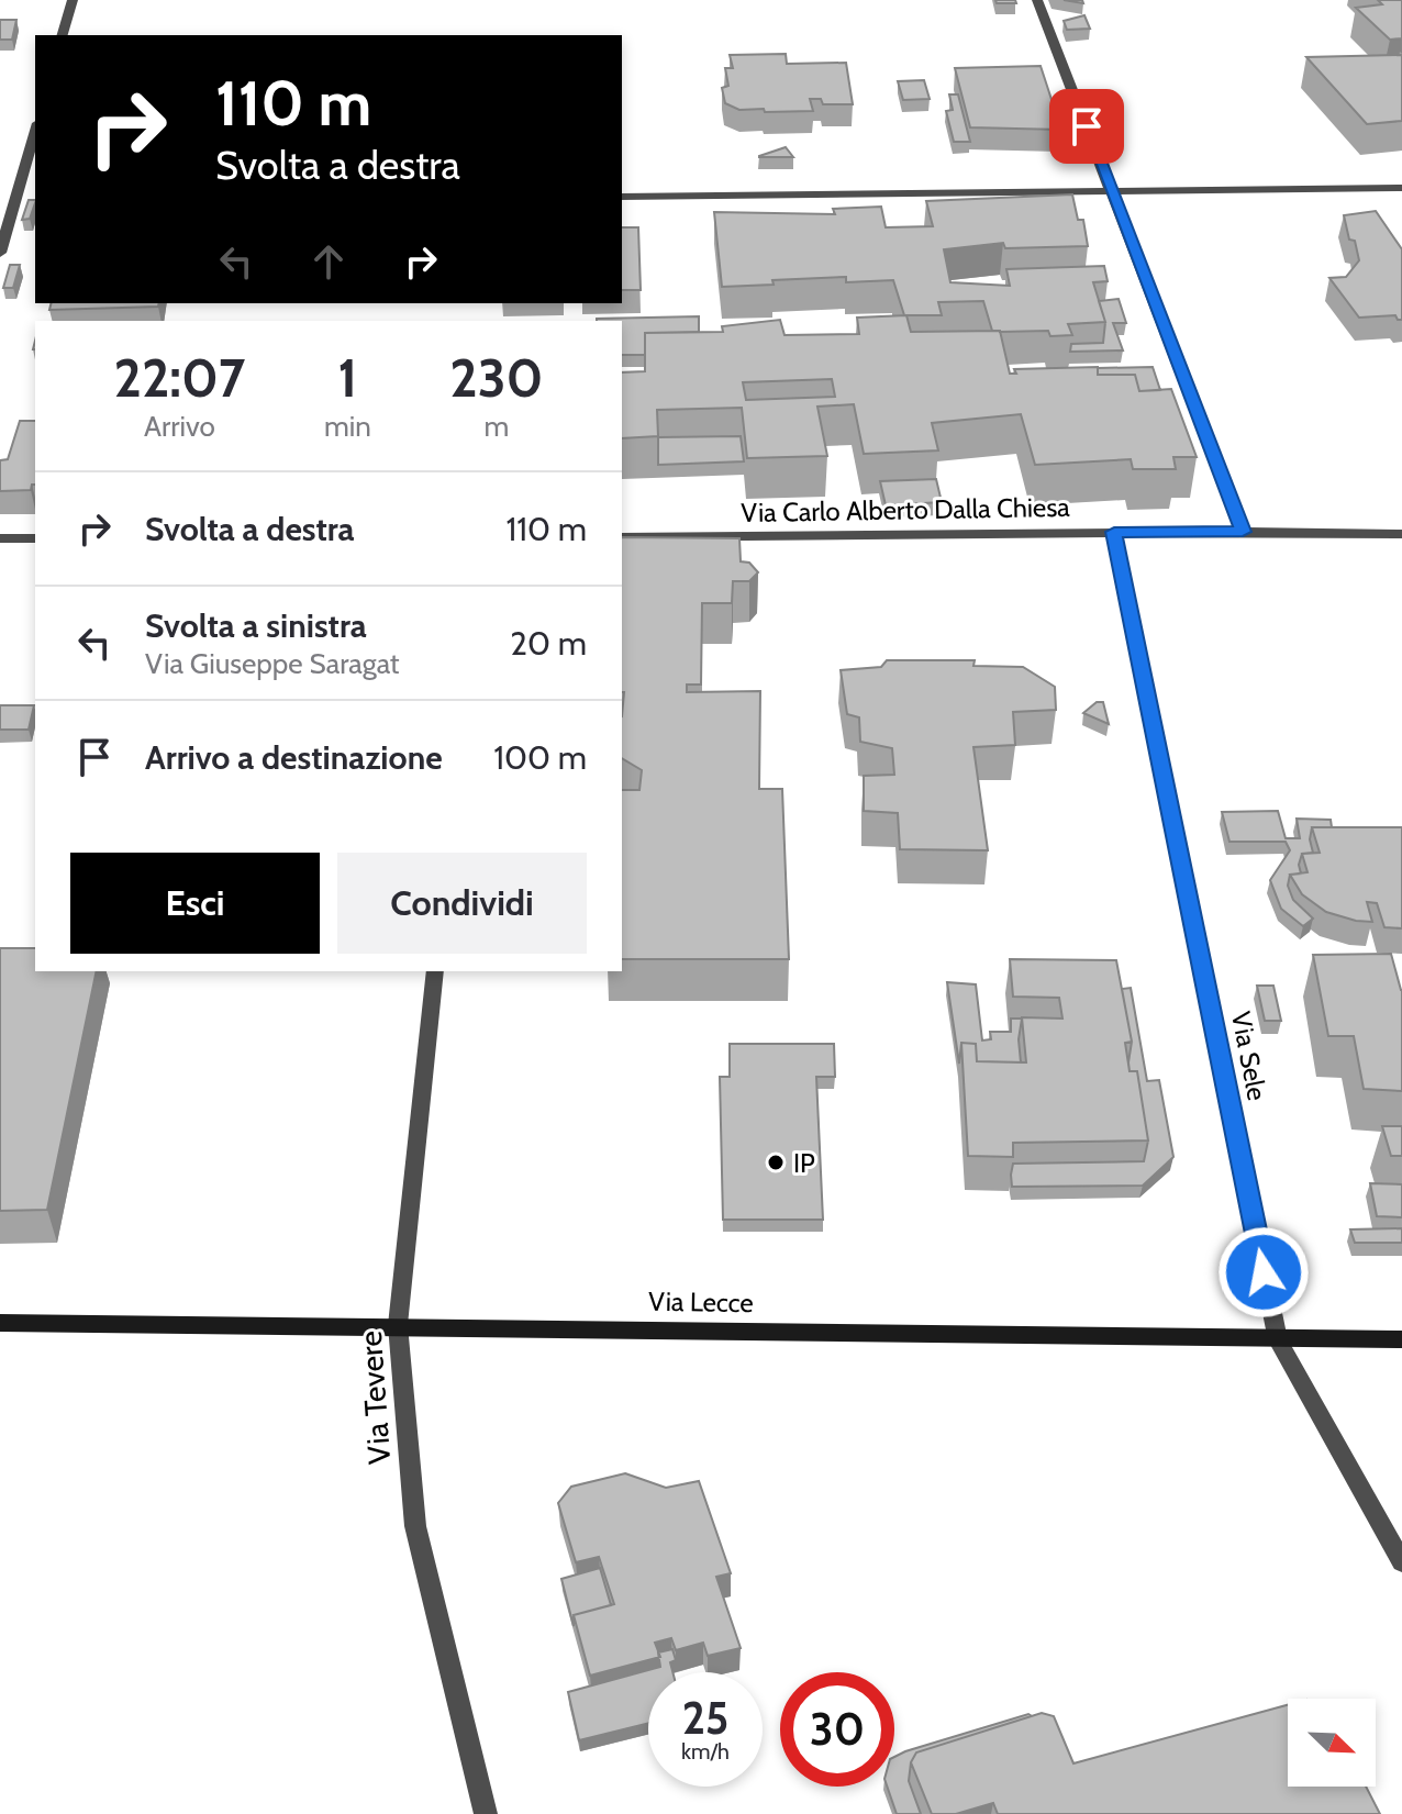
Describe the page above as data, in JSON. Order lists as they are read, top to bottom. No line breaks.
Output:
{"streets":{"street":["Via Carlo Alberto Dalla Chiesa","Via Sele","Via Lecce","Via Tevere"]},"crossings":[["Via Carlo Alberto Dalla Chiesa","Via Sele"],["Via Sele","Via Lecce"],["Via Lecce","Via Tevere"]],"places":["IP"],"north":"bottom right","page":{"turn":["110 m","Svolta a destra"],"eta":["22:07","Arrivo","1","min","230","m"],"list":[{"name":"Svolta a destra","value":"110 m"},{"name":"Svolta a sinistra","note":"Via Giuseppe Saragat","value":"20 m"},{"name":"Arrivo a destinazione","value":"100 m"}],"buttons":["Esci","Condividi"],"speed":"25 km/h","limit":"30"}}
